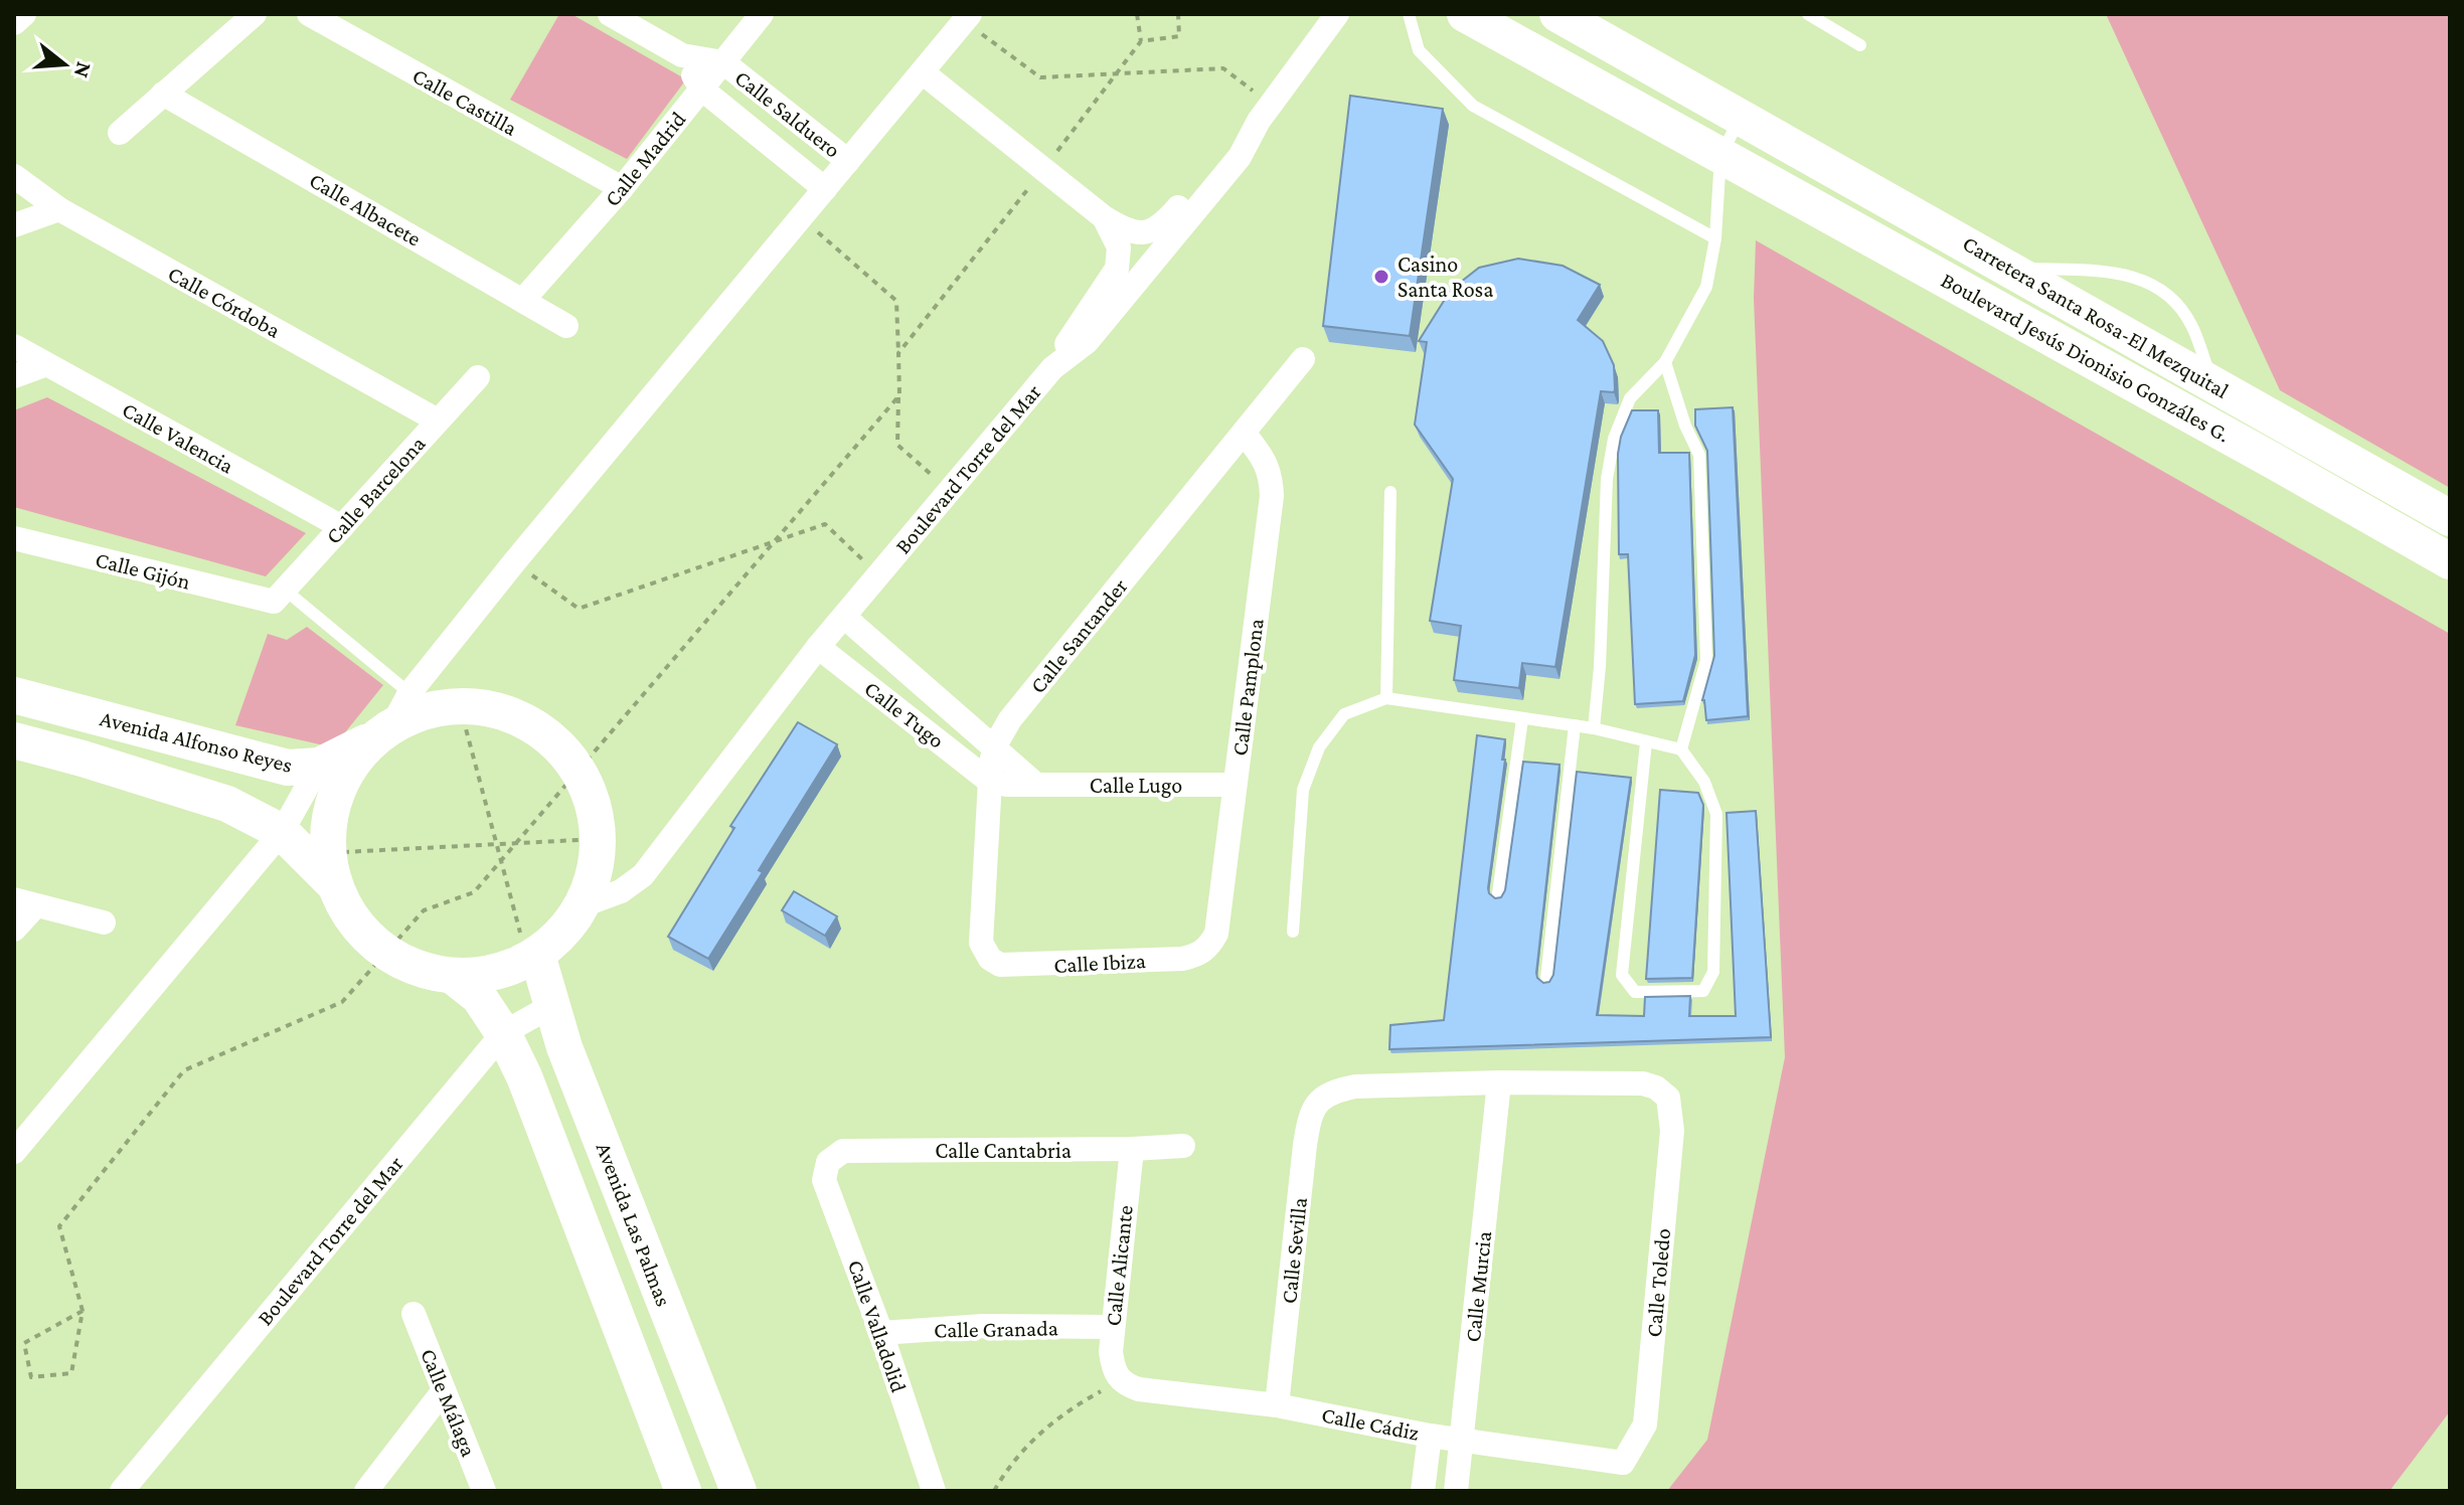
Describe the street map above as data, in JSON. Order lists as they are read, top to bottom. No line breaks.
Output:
{"streets":{"street":["Calle Castilla","Calle Salduero","Calle Madrid","Calle Albacete","Calle Córdoba","Carretera Santa Rosa-El Mezquital","Boulevard Jesús Dionisio Gonzáles G.","Calle Valencia","Boulevard Torre del Mar","Calle Barcelona","Calle Gijón","Calle Santander","Calle Pamplona","Calle Tugo","Avenida Alfonso Reyes","Calle Lugo","Calle Ibiza","Calle Cantabria","Avenida Las Palmas","Calle Sevilla","Calle Alicante","Calle Toledo","Calle Murcia","Calle Valladolid","Calle Granada","Calle Málaga","Calle Cádiz"]},"crossings":[["Calle Castilla","Calle Madrid"],["Calle Salduero","Calle Madrid"],["Calle Madrid","Calle Albacete"],["Calle Córdoba","Calle Barcelona"],["Calle Valencia","Calle Barcelona"],["Boulevard Torre del Mar","Calle Tugo"],["Boulevard Torre del Mar","Avenida Alfonso Reyes"],["Boulevard Torre del Mar","Avenida Las Palmas"],["Calle Barcelona","Calle Gijón"],["Calle Santander","Calle Pamplona"],["Calle Santander","Calle Tugo"],["Calle Santander","Calle Lugo"],["Calle Santander","Calle Ibiza"],["Calle Pamplona","Calle Lugo"],["Calle Pamplona","Calle Ibiza"],["Calle Tugo","Calle Lugo"],["Avenida Alfonso Reyes","Avenida Las Palmas"],["Calle Cantabria","Calle Alicante"],["Calle Cantabria","Calle Valladolid"],["Calle Sevilla","Calle Toledo"],["Calle Sevilla","Calle Murcia"],["Calle Sevilla","Calle Cádiz"],["Calle Alicante","Calle Granada"],["Calle Alicante","Calle Cádiz"],["Calle Toledo","Calle Murcia"],["Calle Toledo","Calle Cádiz"],["Calle Murcia","Calle Cádiz"],["Calle Valladolid","Calle Granada"]],"places":["Casino Santa Rosa"],"north":"right"}
